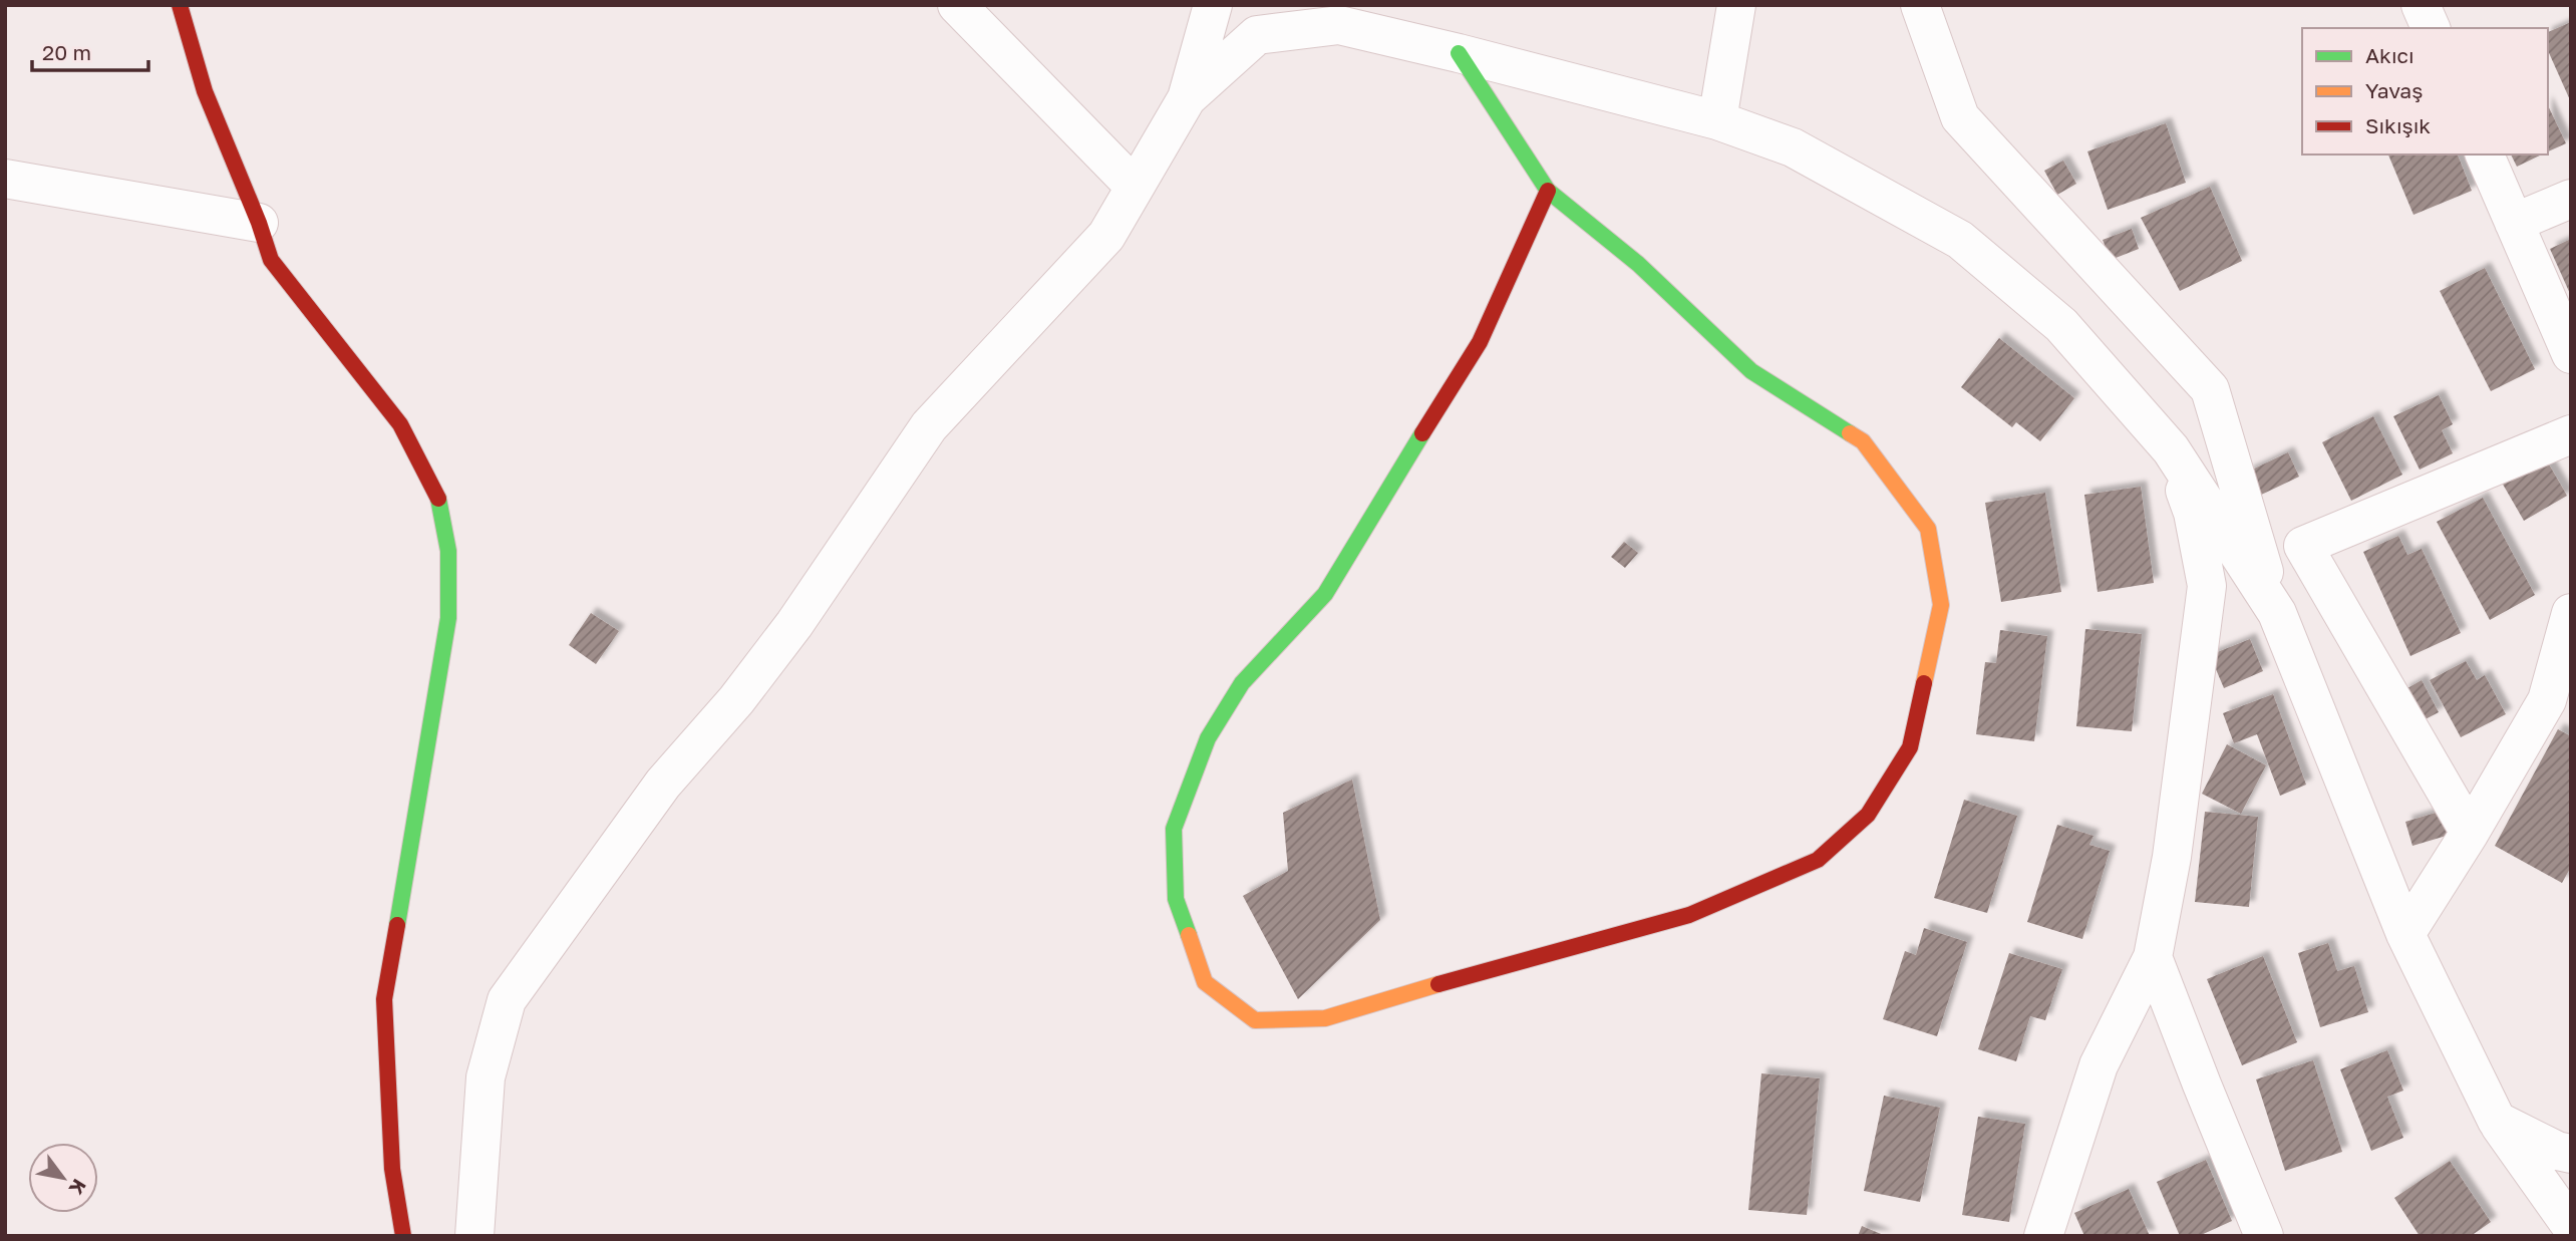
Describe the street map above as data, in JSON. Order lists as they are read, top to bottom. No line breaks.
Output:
{"legend":["Akıcı","Yavaş","Sıkışık"],"scale_bar":"20 m","north":"bottom right"}
